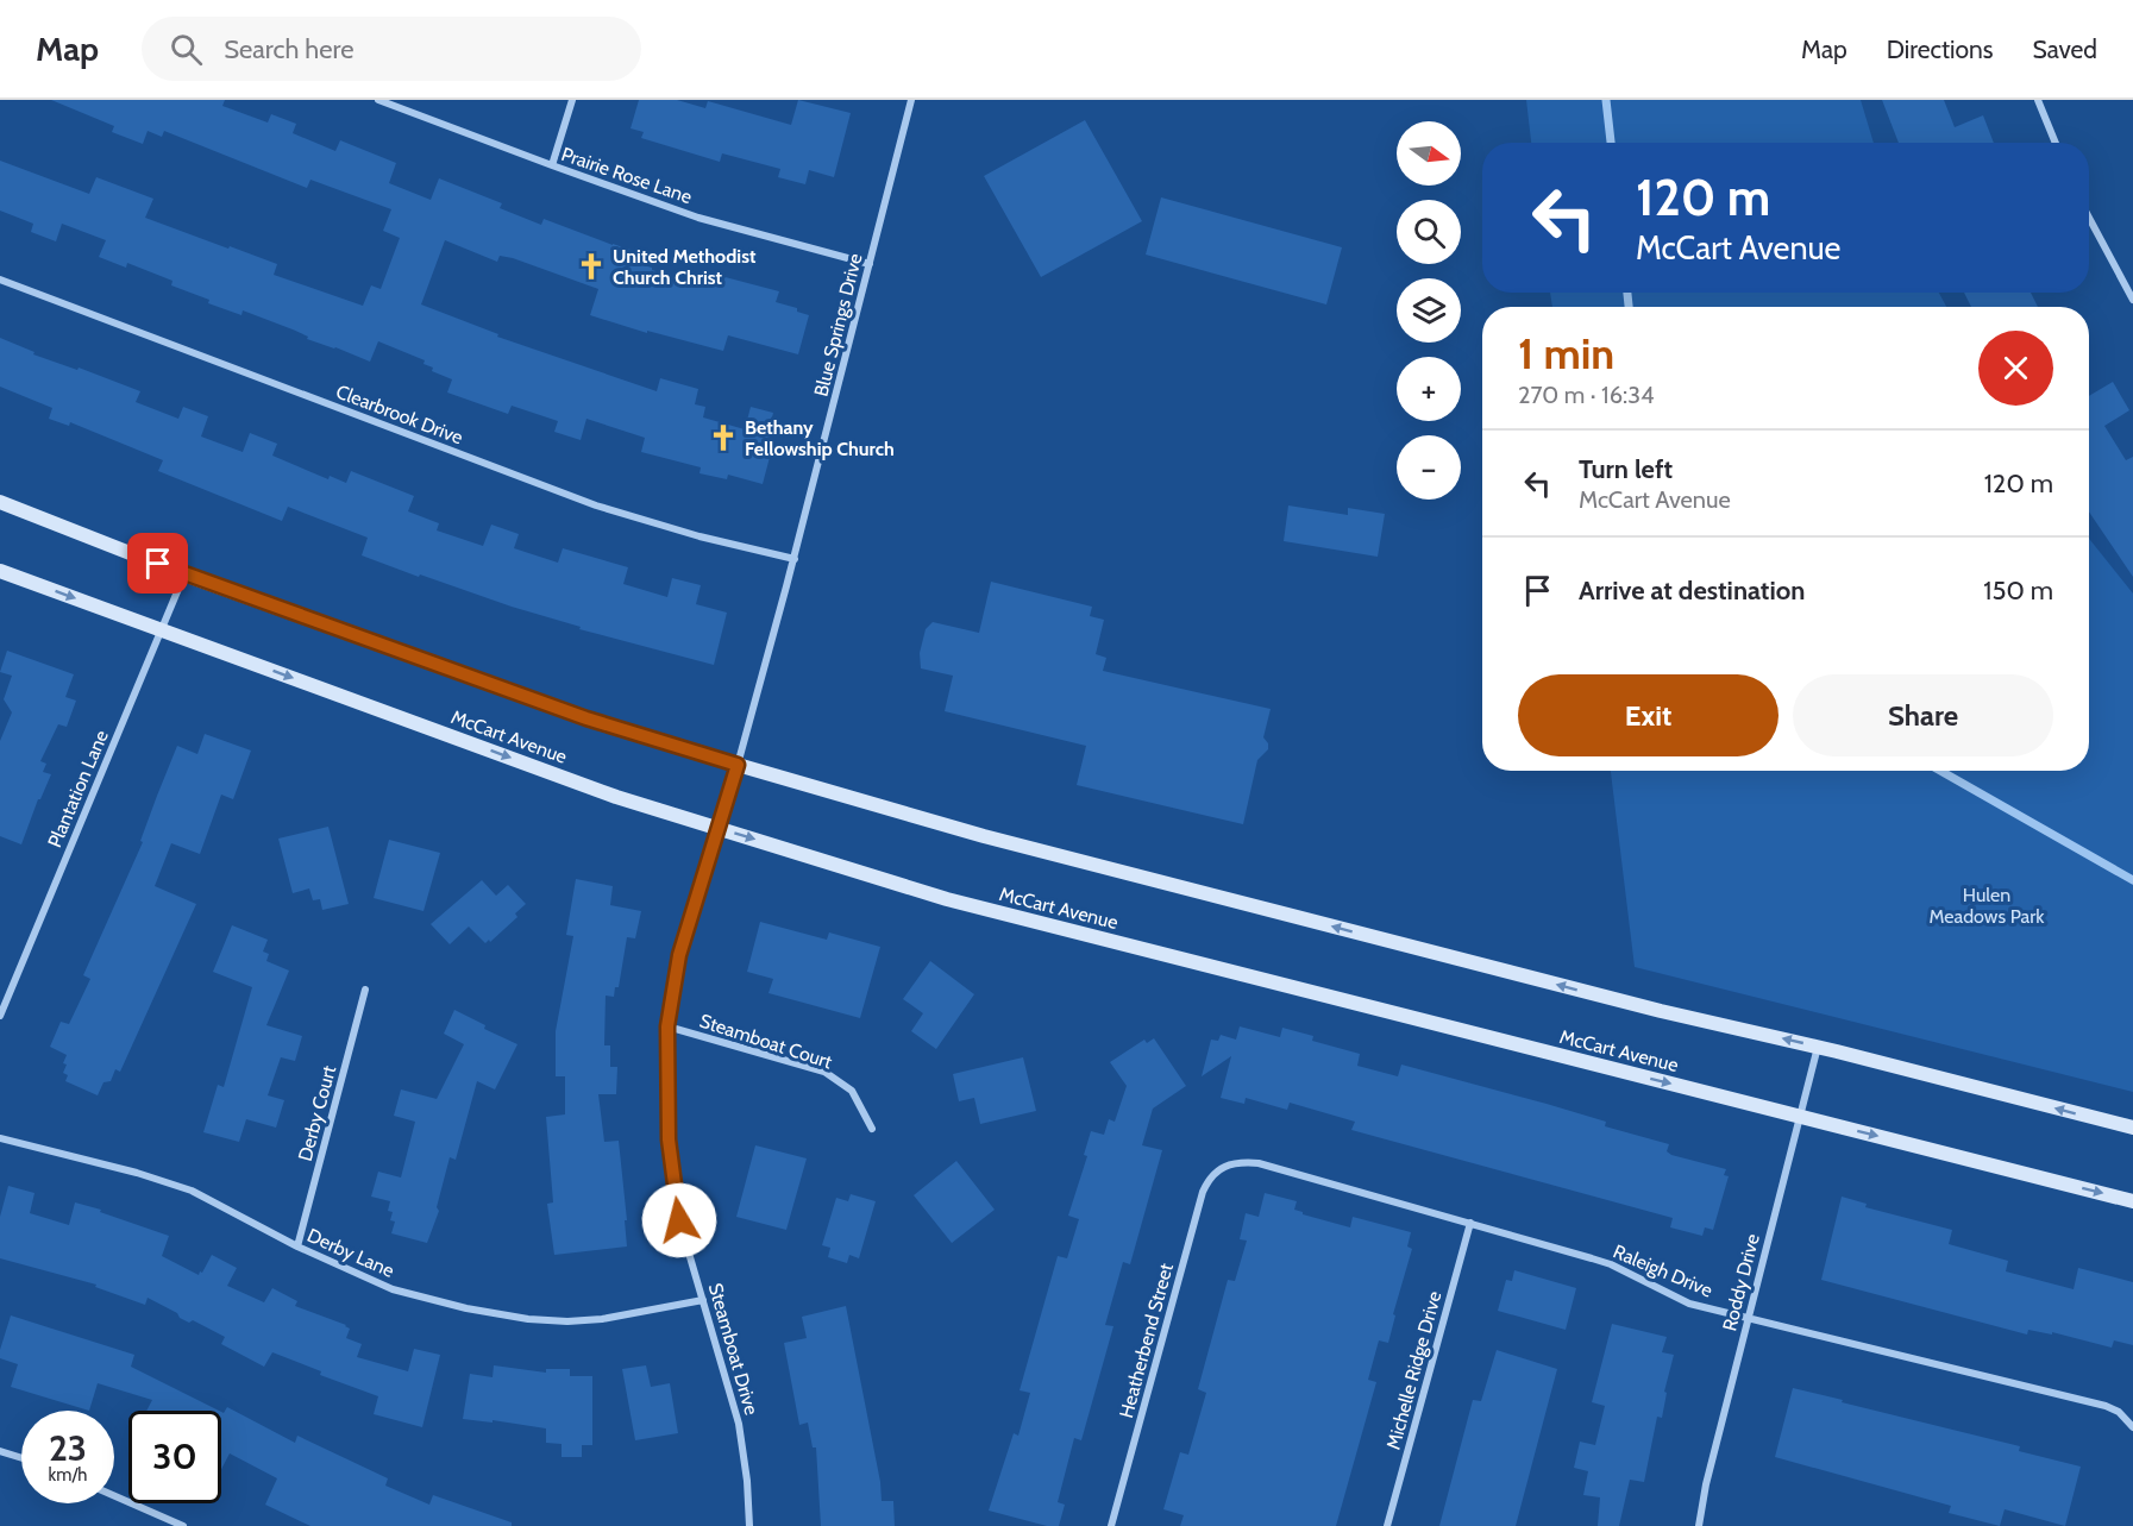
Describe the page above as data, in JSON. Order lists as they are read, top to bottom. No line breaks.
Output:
{"streets":{"main road":["McCart Avenue"],"street":["Prairie Rose Lane","Blue Springs Drive","Clearbrook Drive","Plantation Lane","Steamboat Court","Derby Court","Derby Lane","Raleigh Drive","Roddy Drive","Heatherbend Street","Steamboat Drive","Michelle Ridge Drive"]},"crossings":[["Prairie Rose Lane","Blue Springs Drive"],["Blue Springs Drive","Clearbrook Drive"],["Blue Springs Drive","Steamboat Drive"],["McCart Avenue","Plantation Lane"],["McCart Avenue","Roddy Drive"],["McCart Avenue","Steamboat Drive"],["Steamboat Court","Steamboat Drive"],["Derby Court","Derby Lane"],["Derby Lane","Steamboat Drive"],["Raleigh Drive","Roddy Drive"],["Raleigh Drive","Heatherbend Street"],["Raleigh Drive","Michelle Ridge Drive"]],"parks":["Hulen Meadows Park"],"places":{"church":["United Methodist Church Christ","Bethany Fellowship Church"]},"north":"right","page":{"header":"Map","search":"Search here","nav":["Map","Directions","Saved"],"map_buttons":["+","−"],"turn":["120 m","McCart Avenue"],"heading":["1 min","270 m · 16:34"],"list":[{"name":"Turn left","note":"McCart Avenue","value":"120 m"},{"name":"Arrive at destination","value":"150 m"}],"buttons":["Exit","Share"],"speed":"23 km/h","limit":"30"}}
